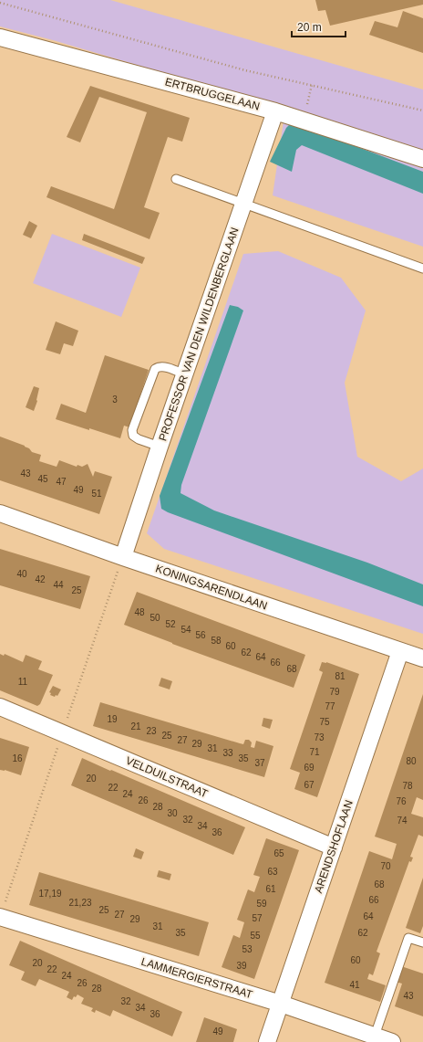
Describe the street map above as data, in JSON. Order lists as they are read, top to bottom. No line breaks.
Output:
{"streets":{"street":["ERTBRUGGELAAN","PROFESSOR VAN DEN WILDENBERGLAAN","KONINGSARENDLAAN","VELDUILSTRAAT","ARENDSHOFLAAN","LAMMERGIERSTRAAT"]},"crossings":[["ERTBRUGGELAAN","PROFESSOR VAN DEN WILDENBERGLAAN"],["PROFESSOR VAN DEN WILDENBERGLAAN","KONINGSARENDLAAN"],["KONINGSARENDLAAN","ARENDSHOFLAAN"],["VELDUILSTRAAT","ARENDSHOFLAAN"],["ARENDSHOFLAAN","LAMMERGIERSTRAAT"]],"house_numbers":["3","43","45","47","49","51","40","42","44","25","48","50","52","54","56","58","60","62","64","66","68","81","11","79","77","19","75","21","23","25","73","27","29","31","71","33","16","35","80","37","69","20","67","78","22","24","26","76","28","30","32","74","34","36","65","70","63","68","61","17,19","66","21,23","59","25","27","64","57","29","31","35","62","55","53","60","20","39","22","24","26","41","28","43","32","34","36","49"],"scale_bar":"20 m"}
